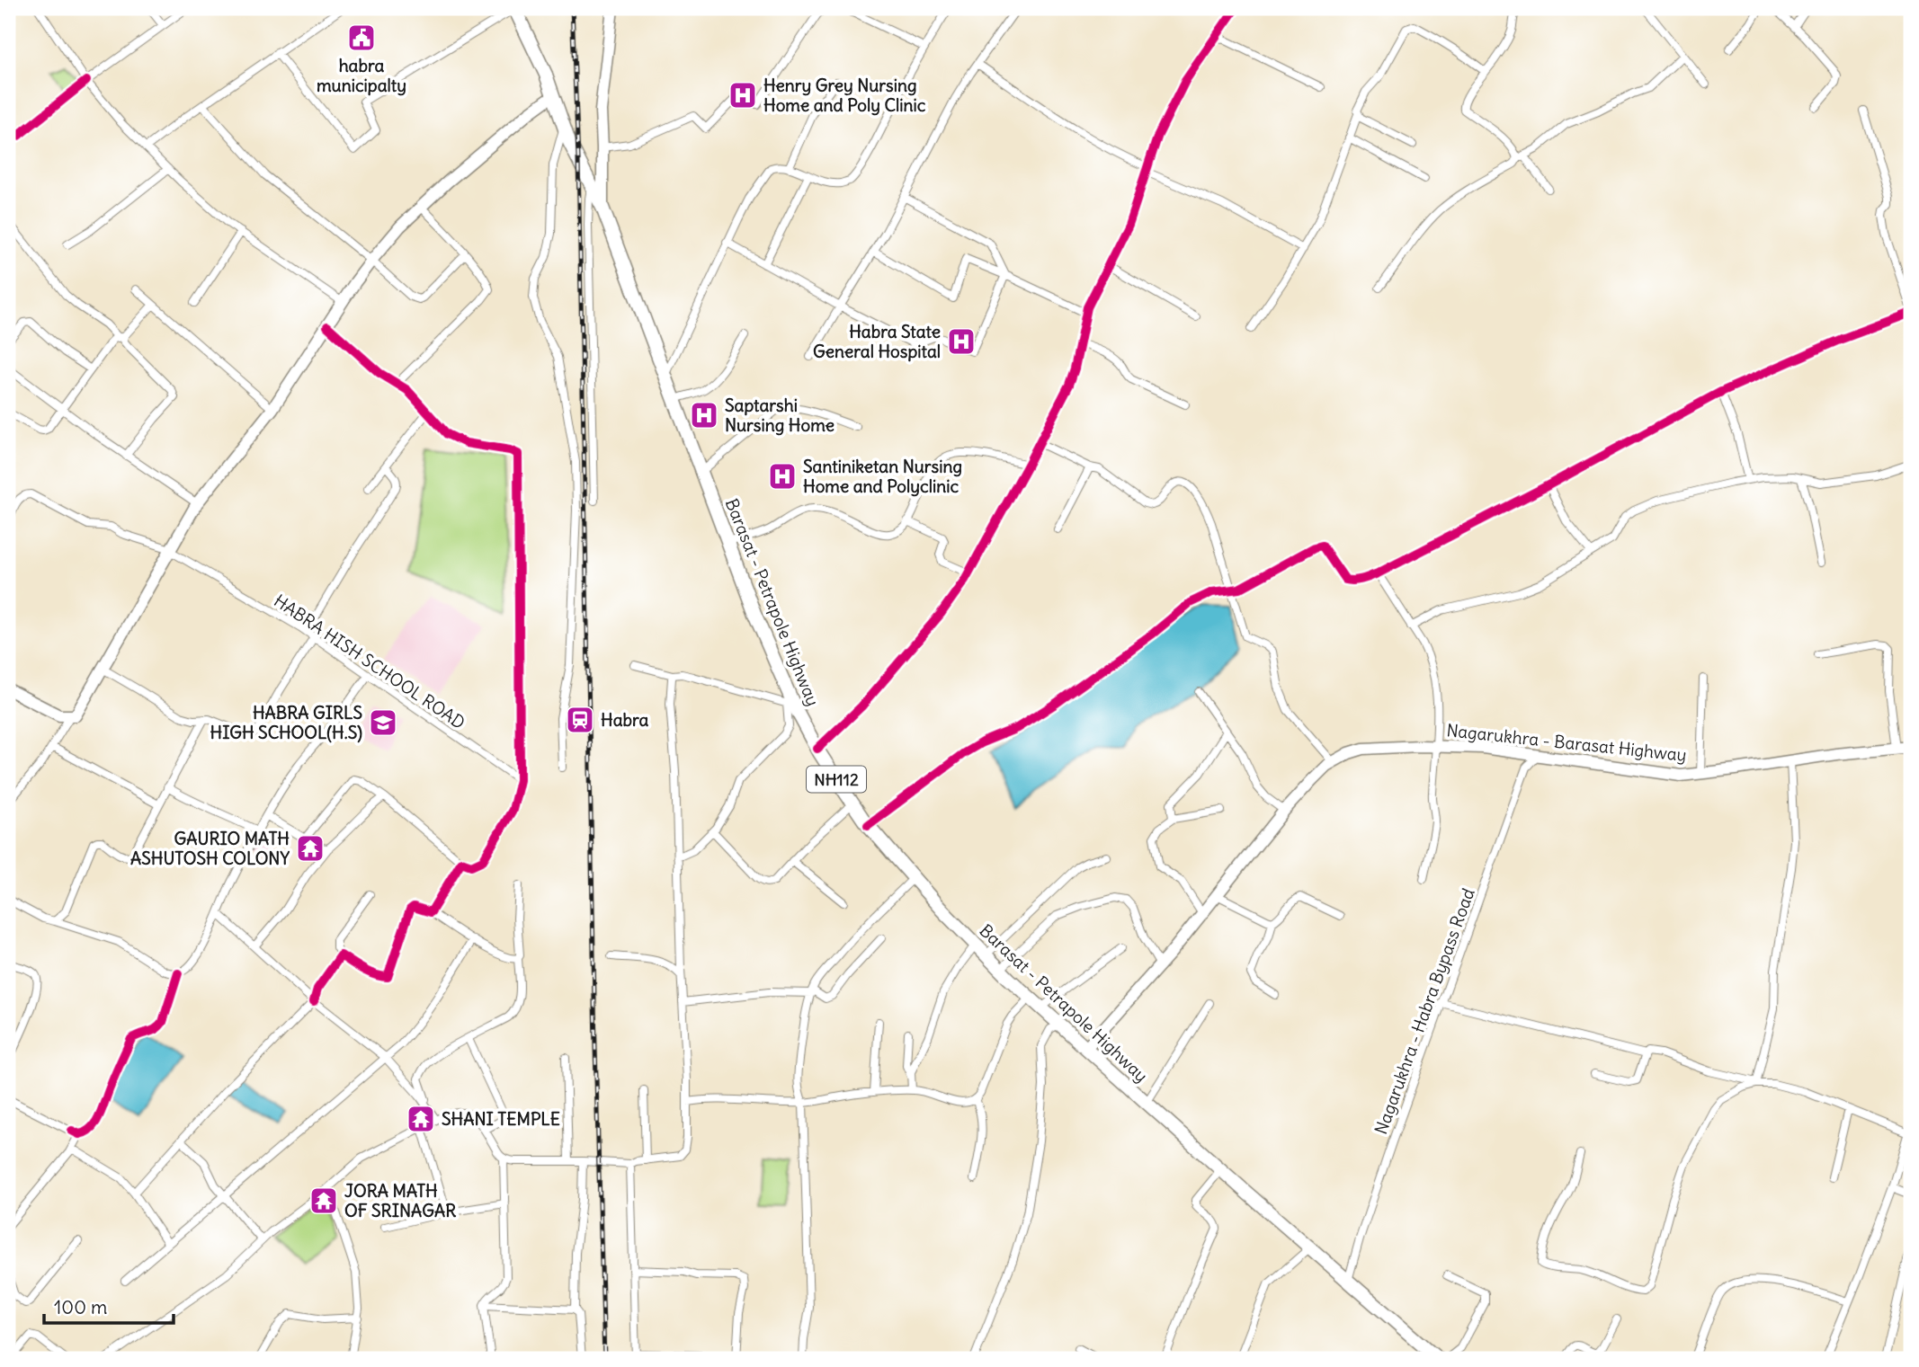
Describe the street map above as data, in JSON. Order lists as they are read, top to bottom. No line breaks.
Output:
{"streets":{"highway":["Barasat - Petrapole Highway","NH112"],"main road":["Nagarukhra - Barasat Highway"],"street":["HABRA HISH SCHOOL ROAD","Nagarukhra - Habra Bypass Road"]},"crossings":[["Barasat - Petrapole Highway","Nagarukhra - Barasat Highway"],["Barasat - Petrapole Highway","Nagarukhra - Habra Bypass Road"],["Nagarukhra - Barasat Highway","Nagarukhra - Habra Bypass Road"]],"places":{"public building":["habra municipalty"],"hospital":["Henry Grey Nursing Home and Poly Clinic","Habra State General Hospital","Saptarshi Nursing Home","Santiniketan Nursing Home and Polyclinic"],"station":["Habra"],"school or university":["HABRA GIRLS HIGH SCHOOL(H.S)"],"temple":["GAURIO MATH ASHUTOSH COLONY","SHANI TEMPLE","JORA MATH OF SRINAGAR"]},"scale_bar":"100 m"}
